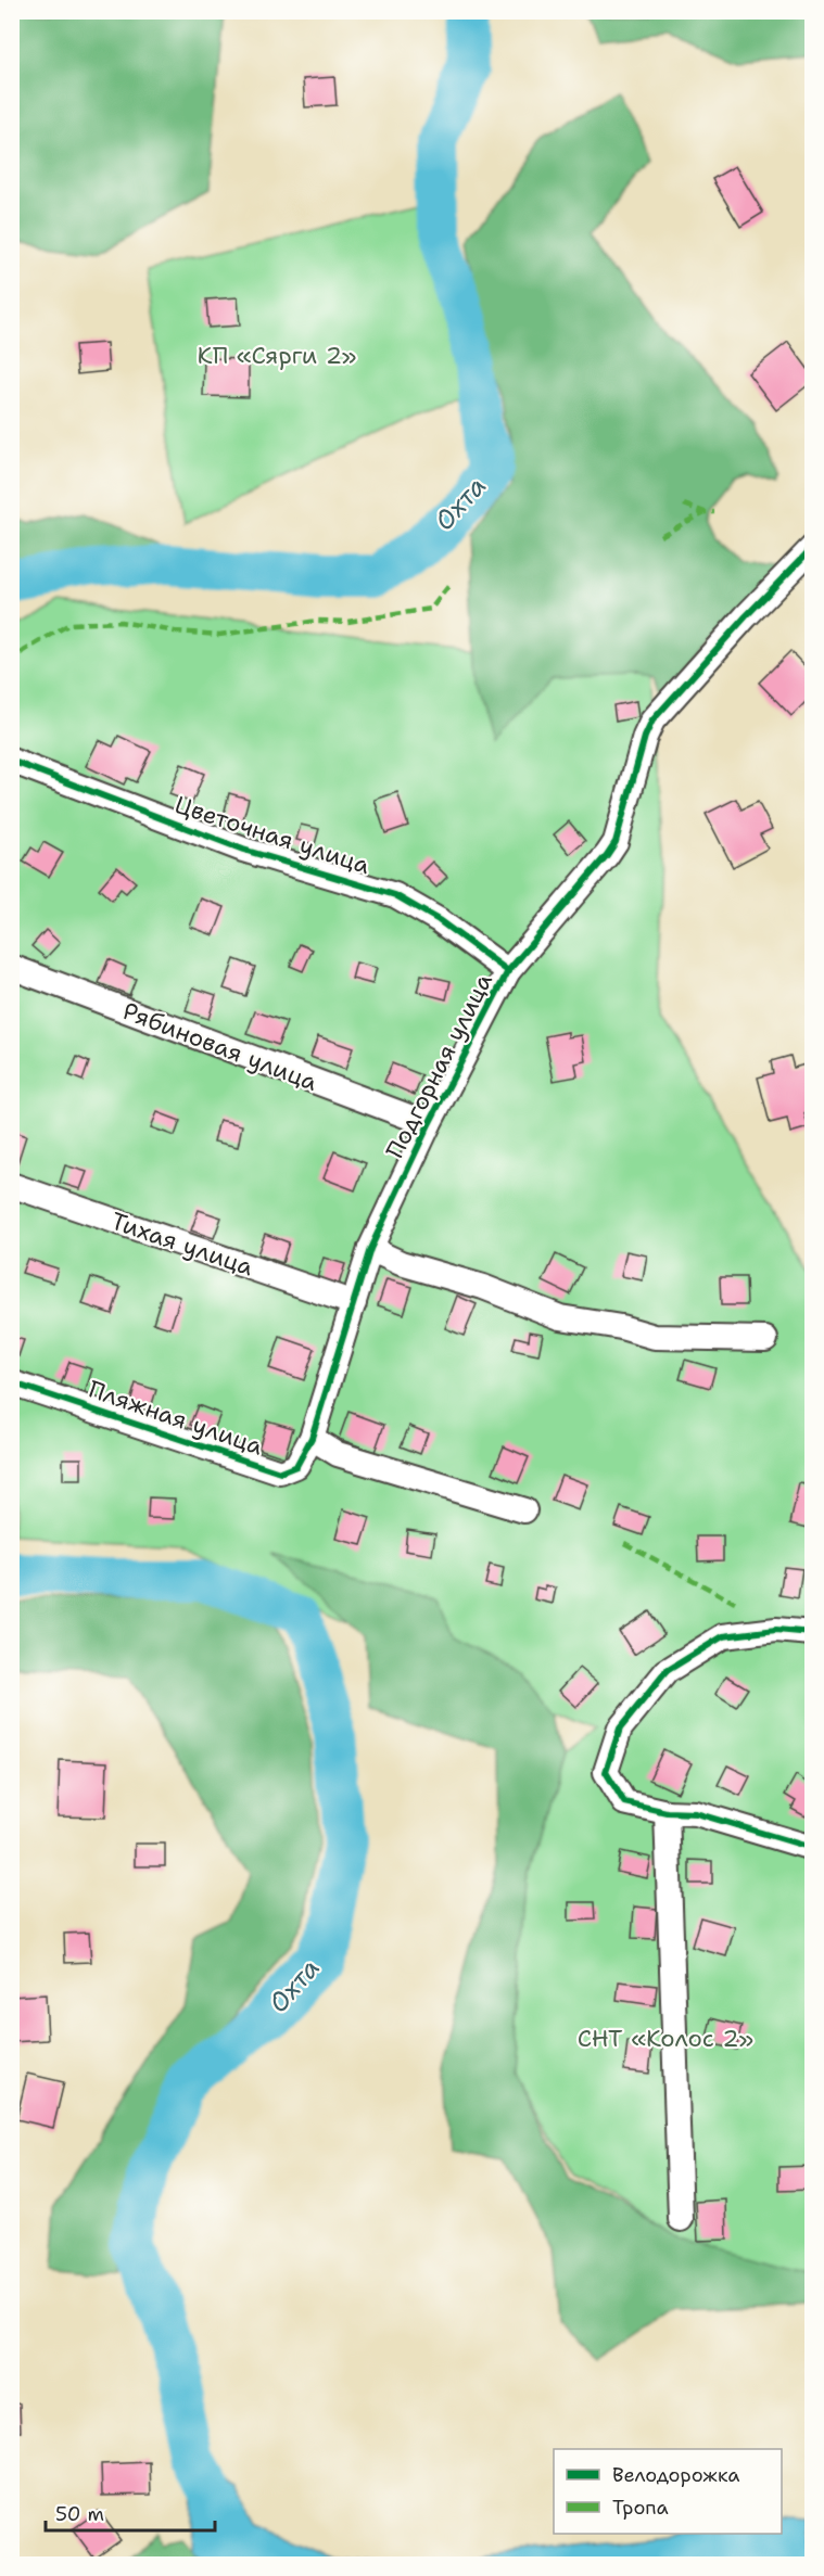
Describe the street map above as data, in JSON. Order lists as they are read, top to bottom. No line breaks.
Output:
{"streets":{"street":["Цветочная улица","Рябиновая улица","Подгорная улица","Тихая улица","Пляжная улица"]},"crossings":[["Цветочная улица","Подгорная улица"],["Рябиновая улица","Подгорная улица"],["Подгорная улица","Тихая улица"],["Подгорная улица","Пляжная улица"]],"water":["Охта"],"parks":["КП «Сярги 2»","СНТ «Колос 2»"],"legend":["Велодорожка","Тропа"],"scale_bar":"50 m"}
